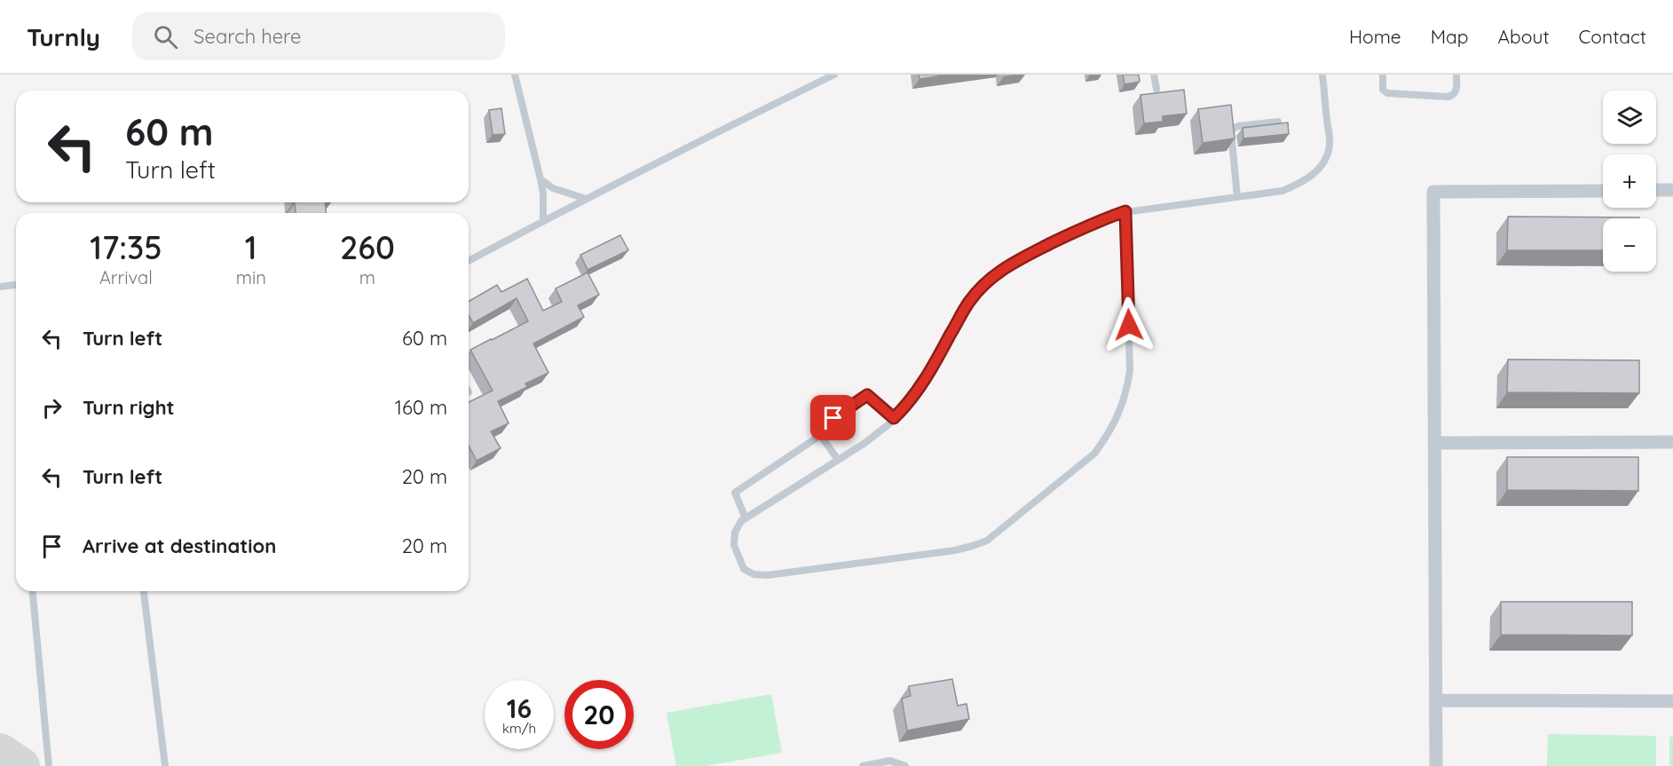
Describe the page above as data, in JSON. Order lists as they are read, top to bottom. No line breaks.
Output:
{"page":{"header":"Turnly","search":"Search here","nav":["Home","Map","About","Contact"],"map_buttons":["+","−"],"turn":["60 m","Turn left"],"eta":["17:35","Arrival","1","min","260","m"],"list":[{"name":"Turn left","value":"60 m"},{"name":"Turn right","value":"160 m"},{"name":"Turn left","value":"20 m"},{"name":"Arrive at destination","value":"20 m"}],"speed":"16 km/h","limit":"20"}}
